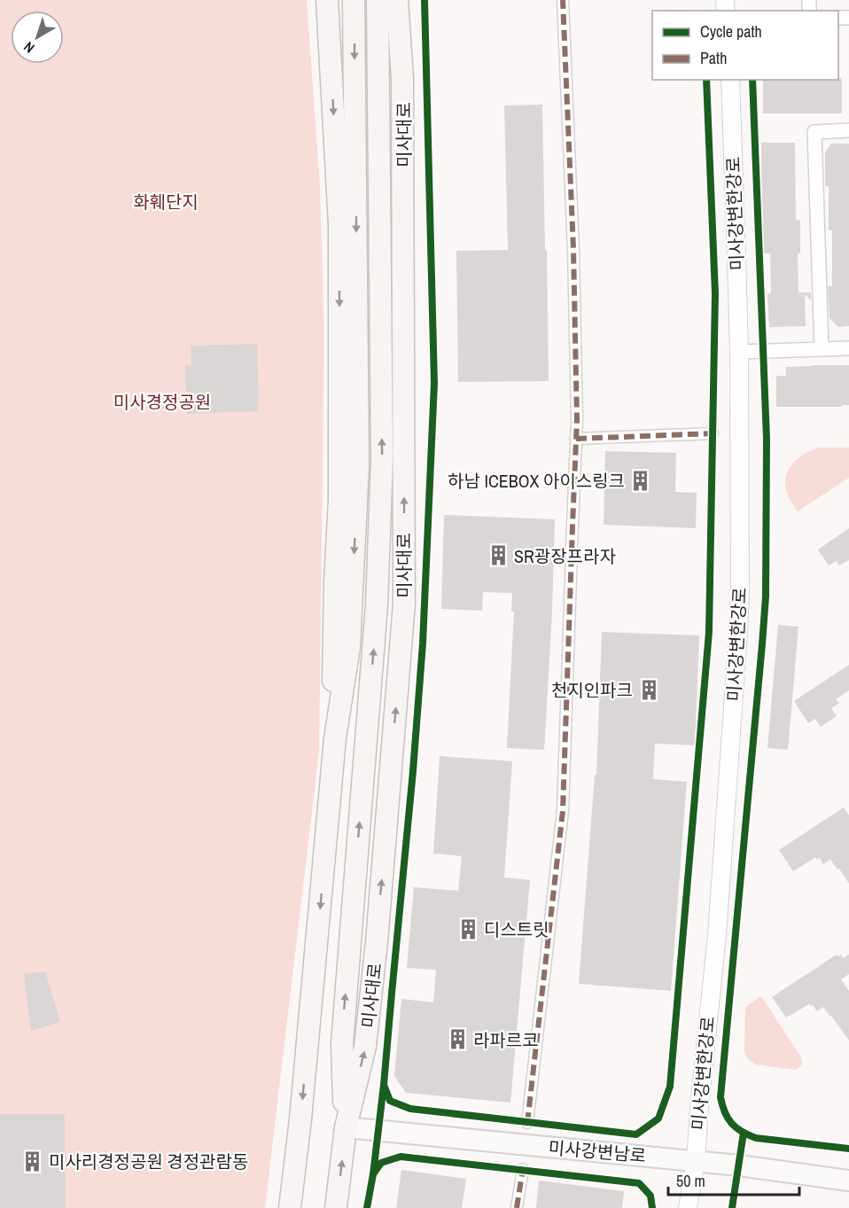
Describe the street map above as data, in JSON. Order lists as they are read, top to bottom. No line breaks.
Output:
{"streets":{"main road":["미사대로","미사강변남로"],"street":["미사강변한강로"]},"crossings":[["미사대로","미사강변남로"],["미사강변한강로","미사강변남로"]],"parks":["화훼단지","미사경정공원"],"places":{"building":["하남 ICEBOX 아이스링크","SR광장프라자","천지인파크","디스트릿","라파르코","미사리경정공원 경정관람동"]},"legend":["Cycle path","Path"],"scale_bar":"50 m","north":"bottom left"}
